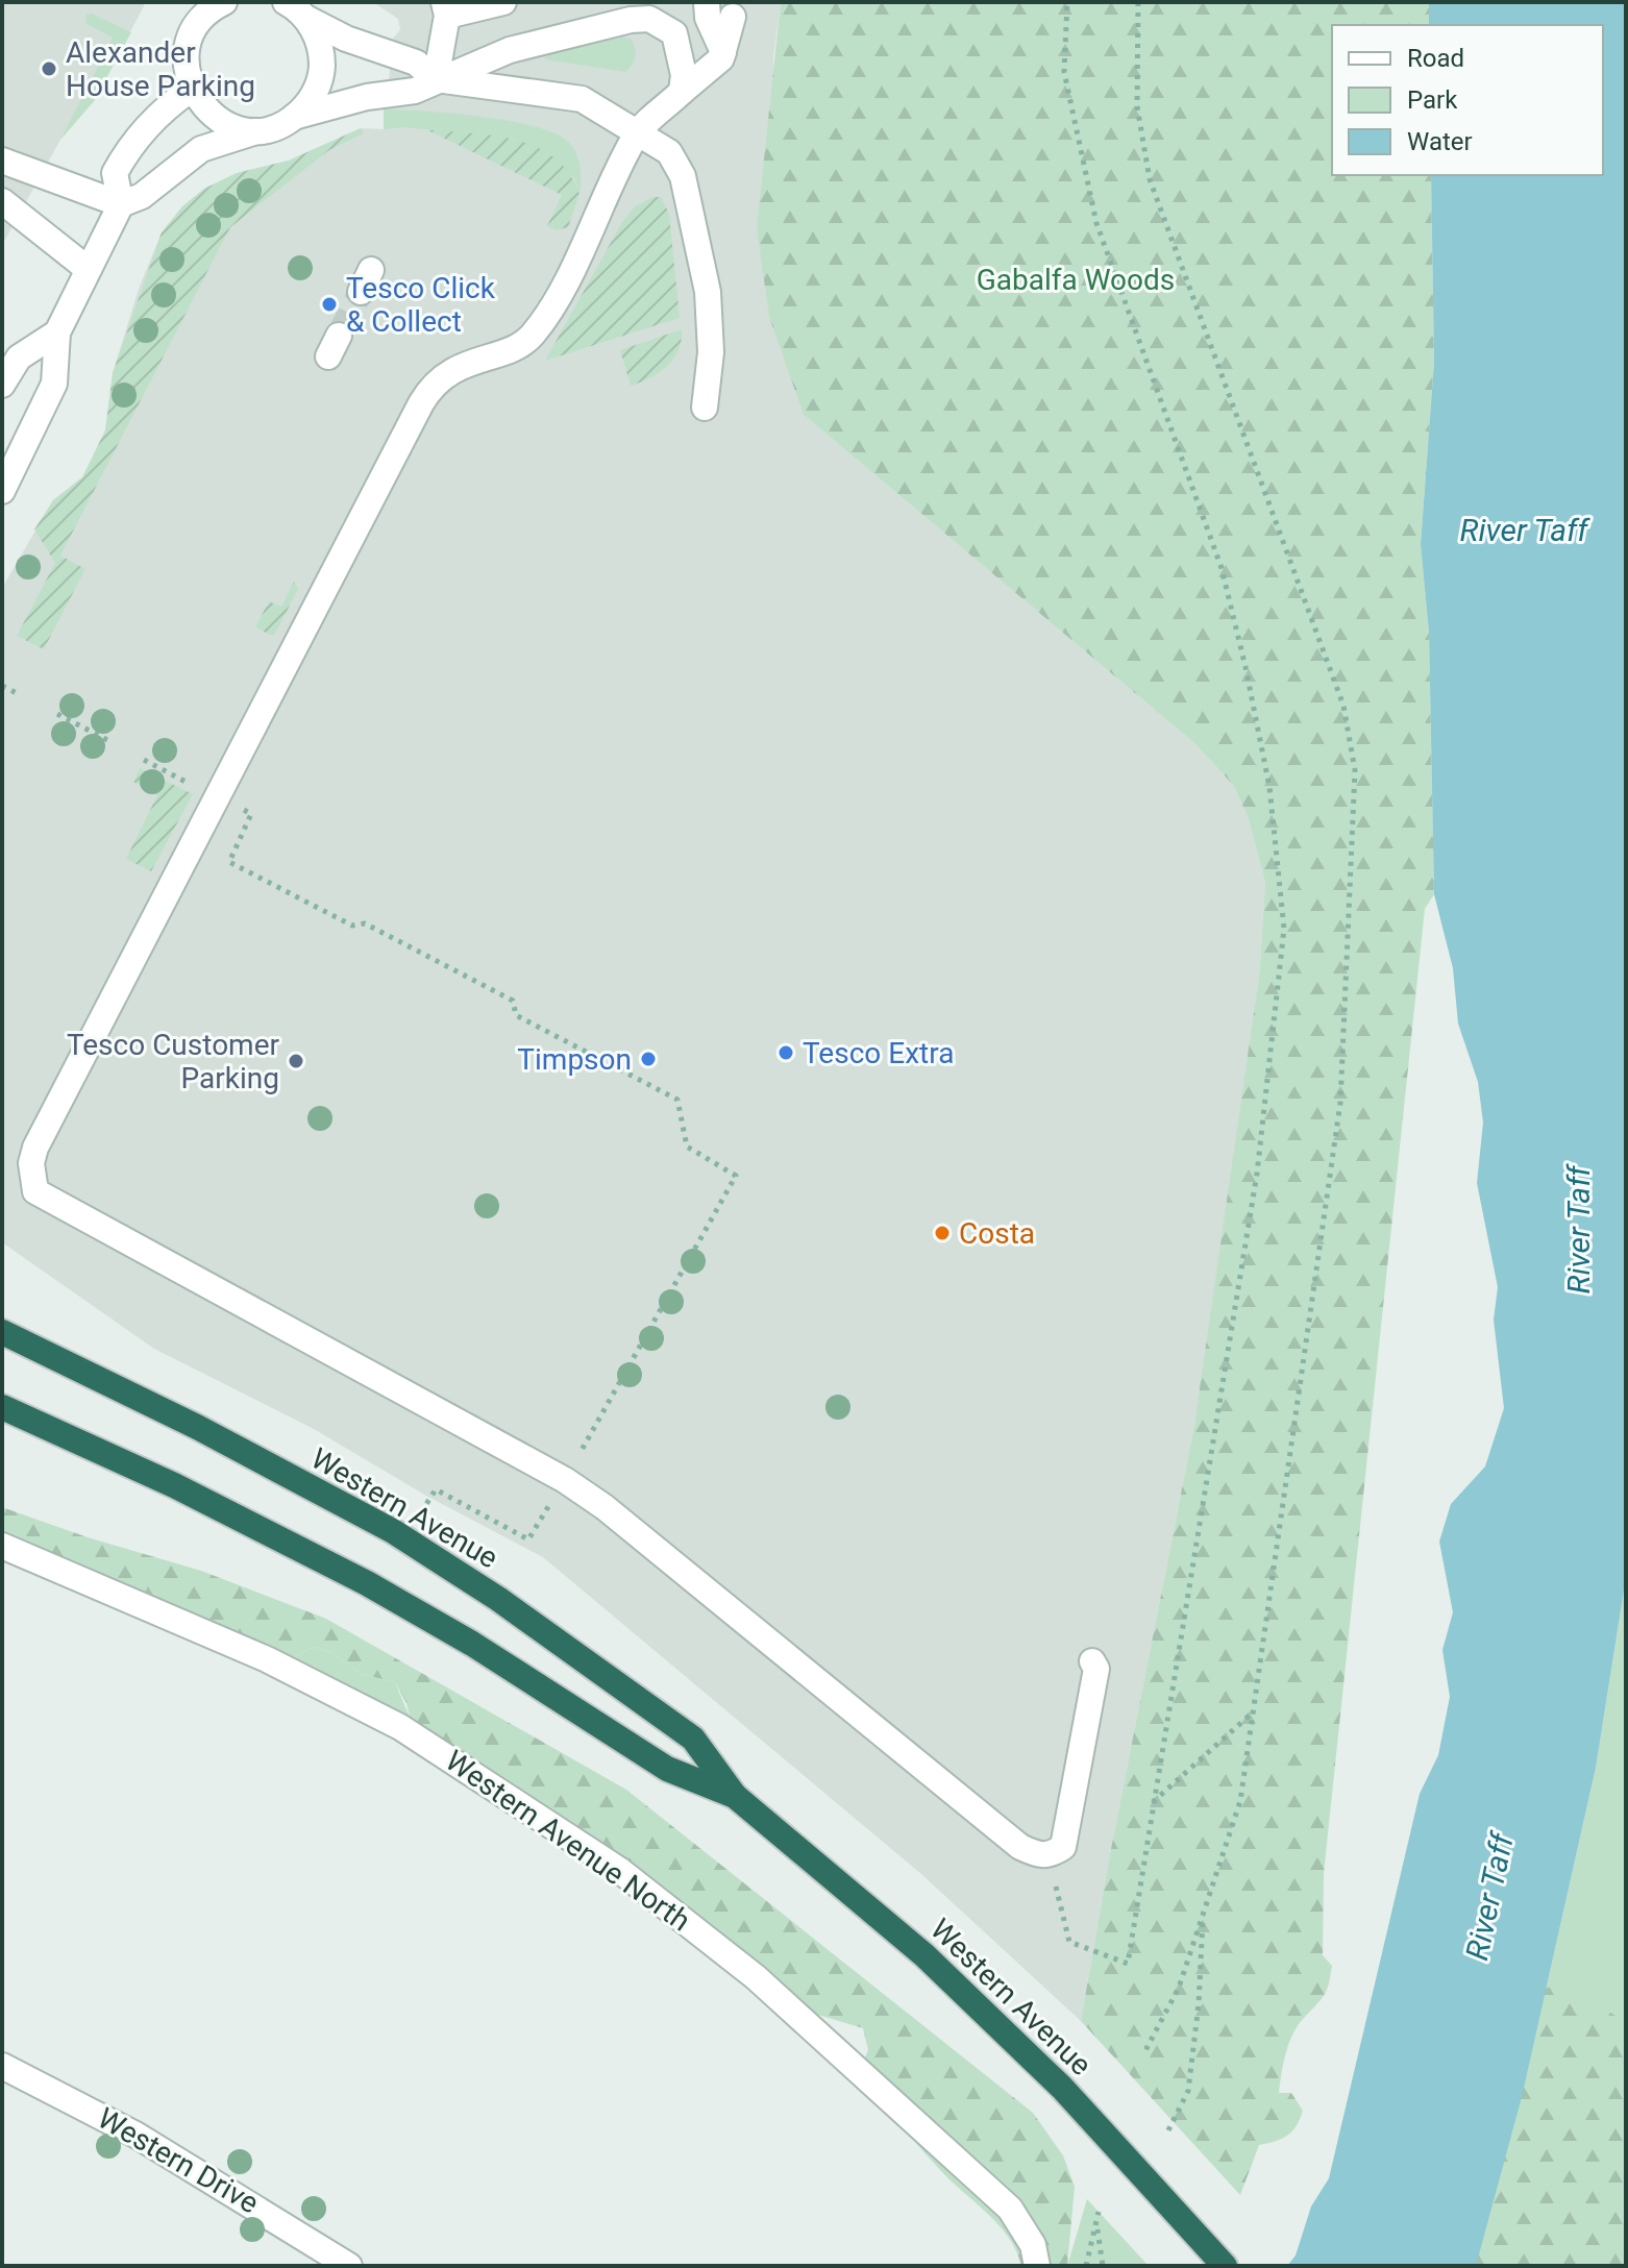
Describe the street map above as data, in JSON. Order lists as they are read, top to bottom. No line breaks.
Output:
{"streets":{"highway":["Western Avenue"],"street":["Western Avenue North","Western Drive"]},"water":["River Taff"],"parks":["Gabalfa Woods"],"places":["Alexander House Parking","Tesco Click & Collect","Tesco Extra","Timpson","Tesco Customer Parking","Costa"],"legend":["Road","Park","Water"]}
